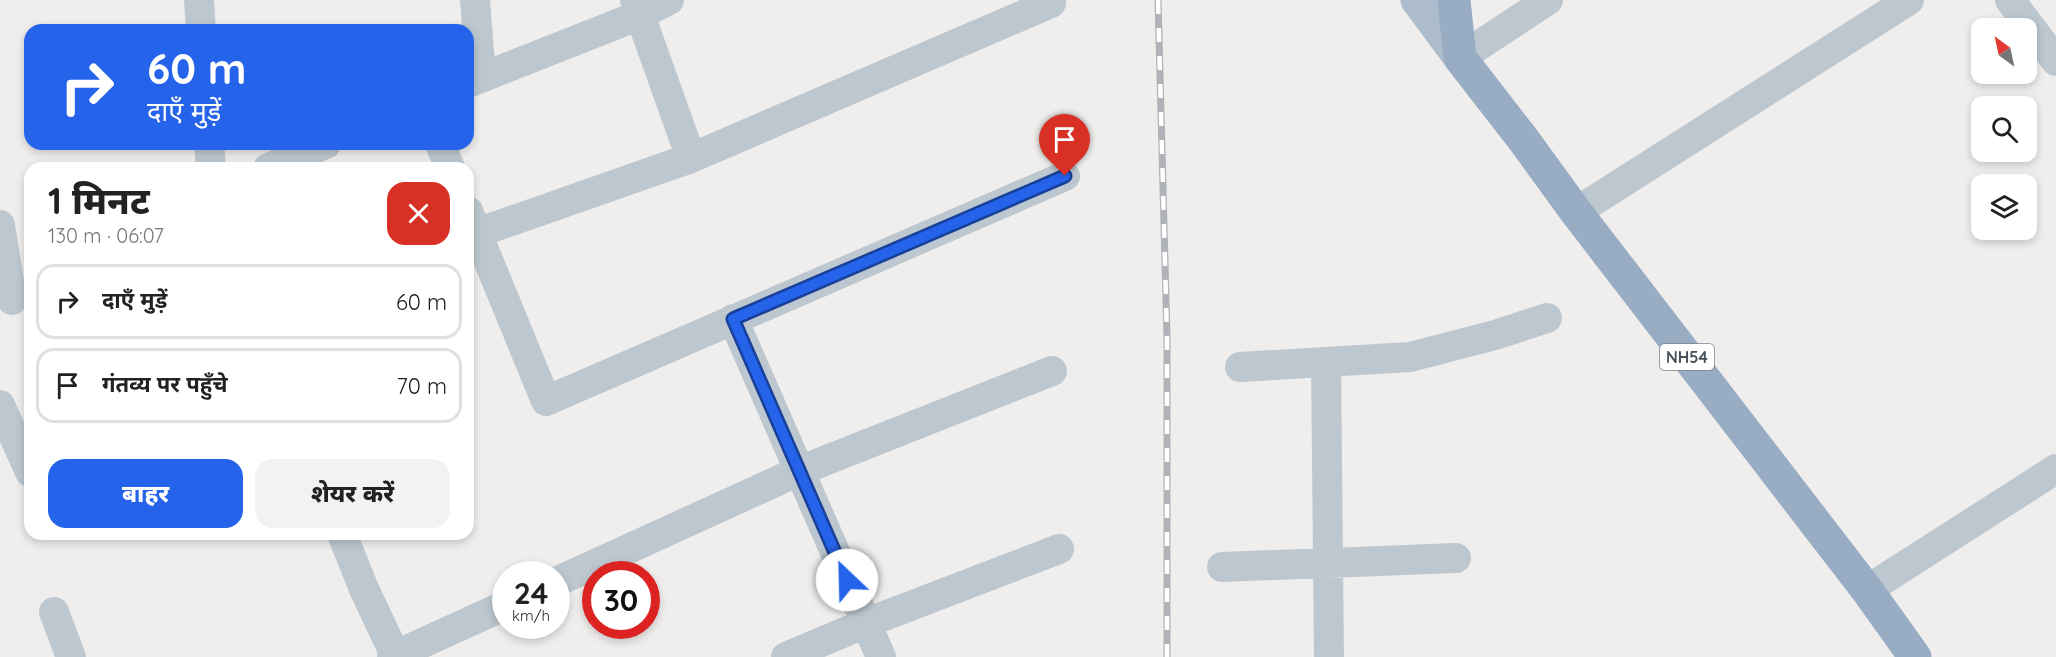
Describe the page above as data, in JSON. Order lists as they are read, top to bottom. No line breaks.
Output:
{"streets":{"highway":["NH54"]},"north":"top left","page":{"turn":["60 m","दाएँ मुड़ें"],"heading":["1 मिनट","130 m · 06:07"],"list":[{"name":"दाएँ मुड़ें","value":"60 m"},{"name":"गंतव्य पर पहुँचे","value":"70 m"}],"buttons":["बाहर","शेयर करें"],"speed":"24 km/h","limit":"30"}}
